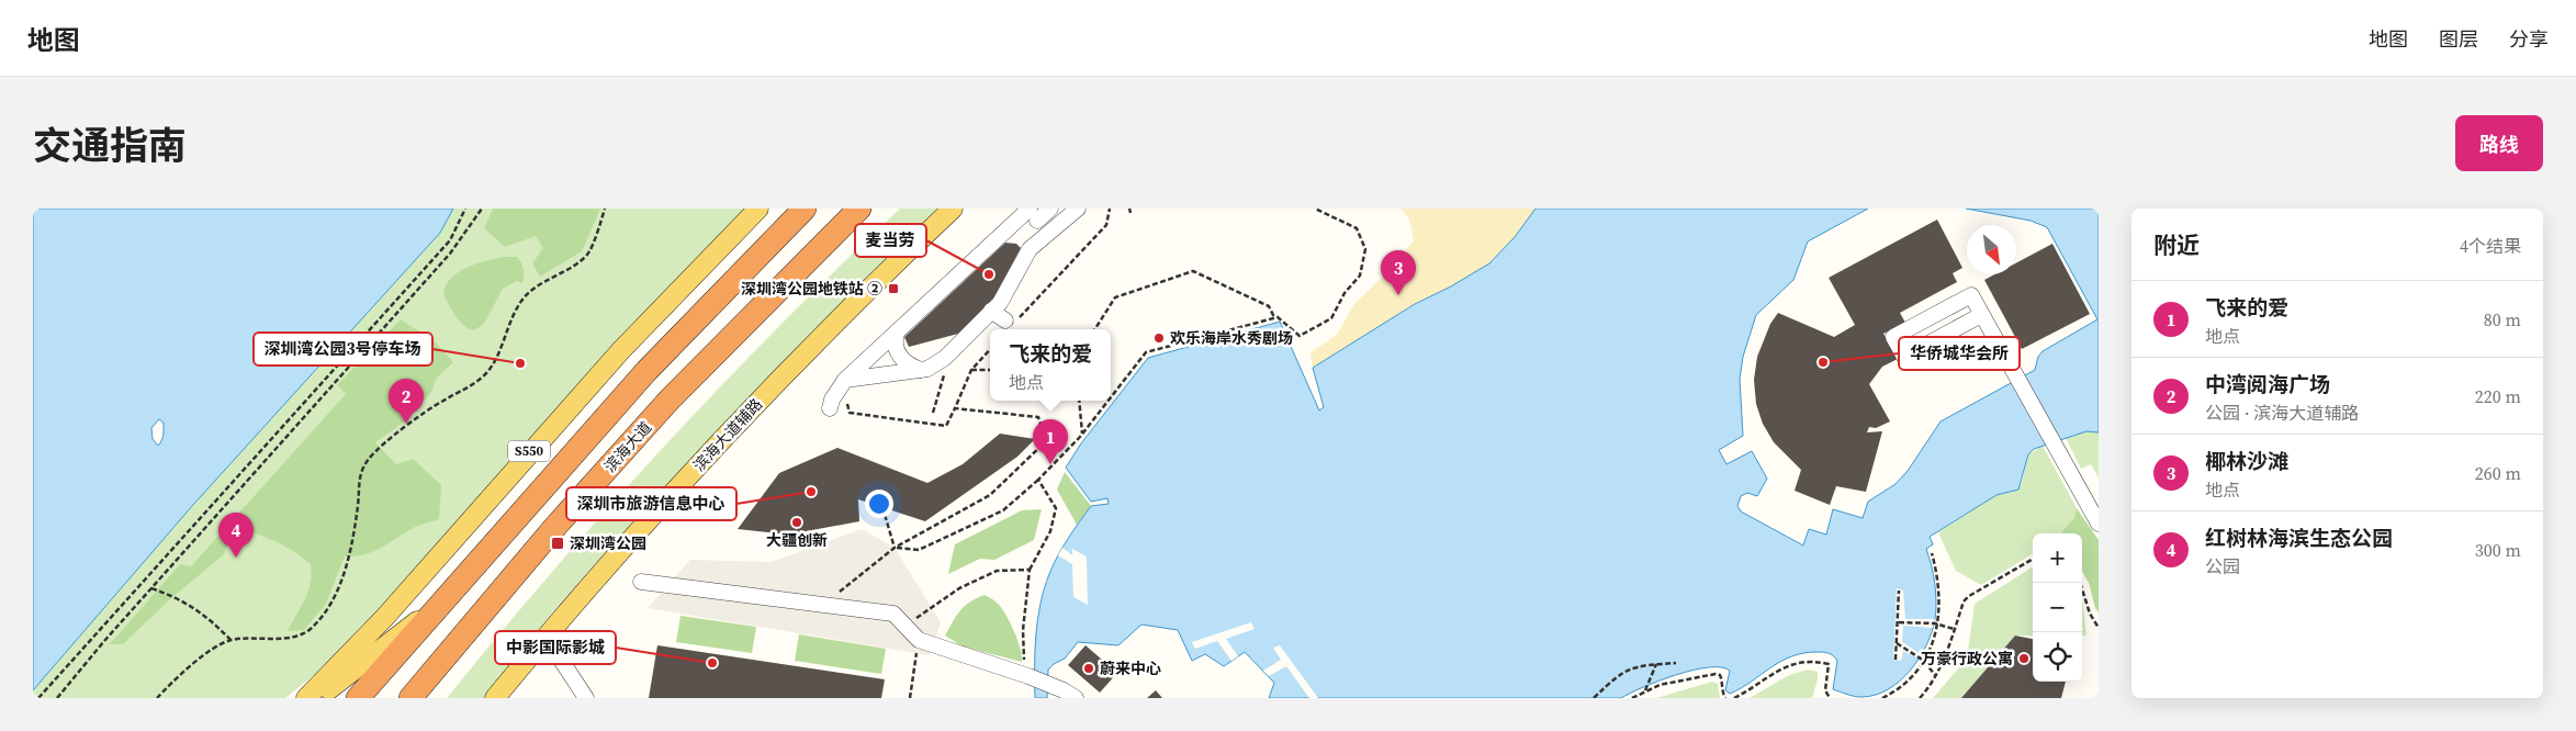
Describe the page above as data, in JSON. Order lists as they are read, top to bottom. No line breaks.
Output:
{"streets":{"highway":["滨海大道","S550"],"main road":["滨海大道辅路"]},"places":{"other":["麦当劳","欢乐海岸水秀剧场","华侨城华会所","深圳湾公园3号停车场","深圳市旅游信息中心","大疆创新","万豪行政公寓","中影国际影城","蔚来中心"],"transit":["深圳湾公园地铁站 ②","深圳湾公园"]},"north":"bottom right","page":{"header":"地图","nav":["地图","图层","分享"],"title":"交通指南","buttons":"路线","heading":["附近","4个结果"],"pins":["3","2","1","4"],"list":[{"mark":"1","name":"飞来的爱","note":"地点","value":"80 m"},{"mark":"2","name":"中湾阅海广场","note":"公园 · 滨海大道辅路","value":"220 m"},{"mark":"3","name":"椰林沙滩","note":"地点","value":"260 m"},{"mark":"4","name":"红树林海滨生态公园","note":"公园","value":"300 m"}],"popup":["飞来的爱","地点"],"map_buttons":["+","−"]}}
